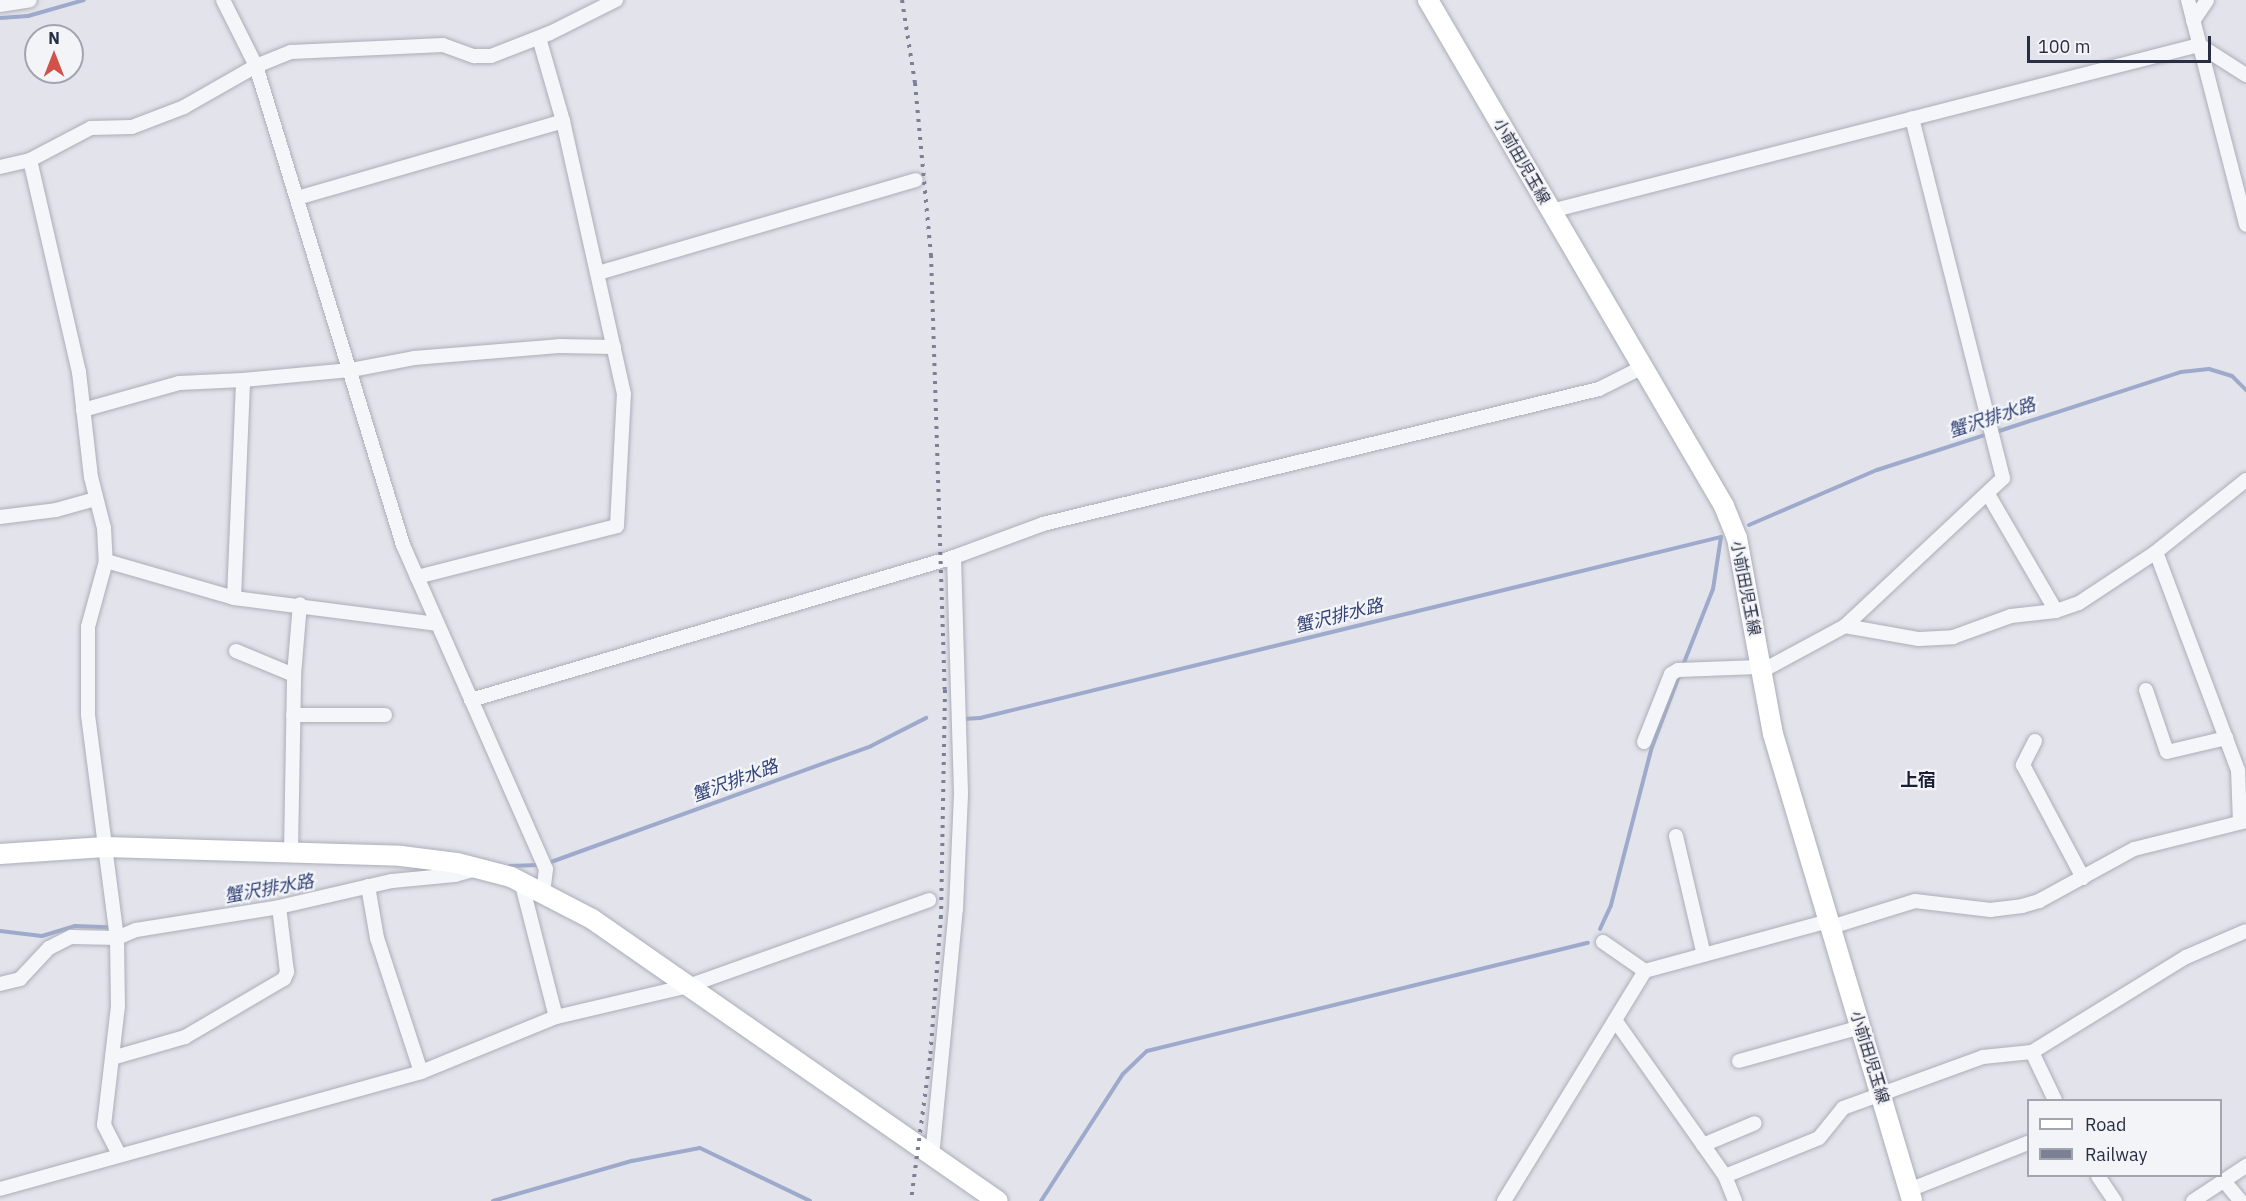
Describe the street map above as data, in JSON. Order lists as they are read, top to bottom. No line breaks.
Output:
{"streets":{"main road":["小前田児玉線"]},"districts":["上宿"],"water":["蟹沢排水路"],"legend":["Road","Railway"],"scale_bar":"100 m","north":"top"}
